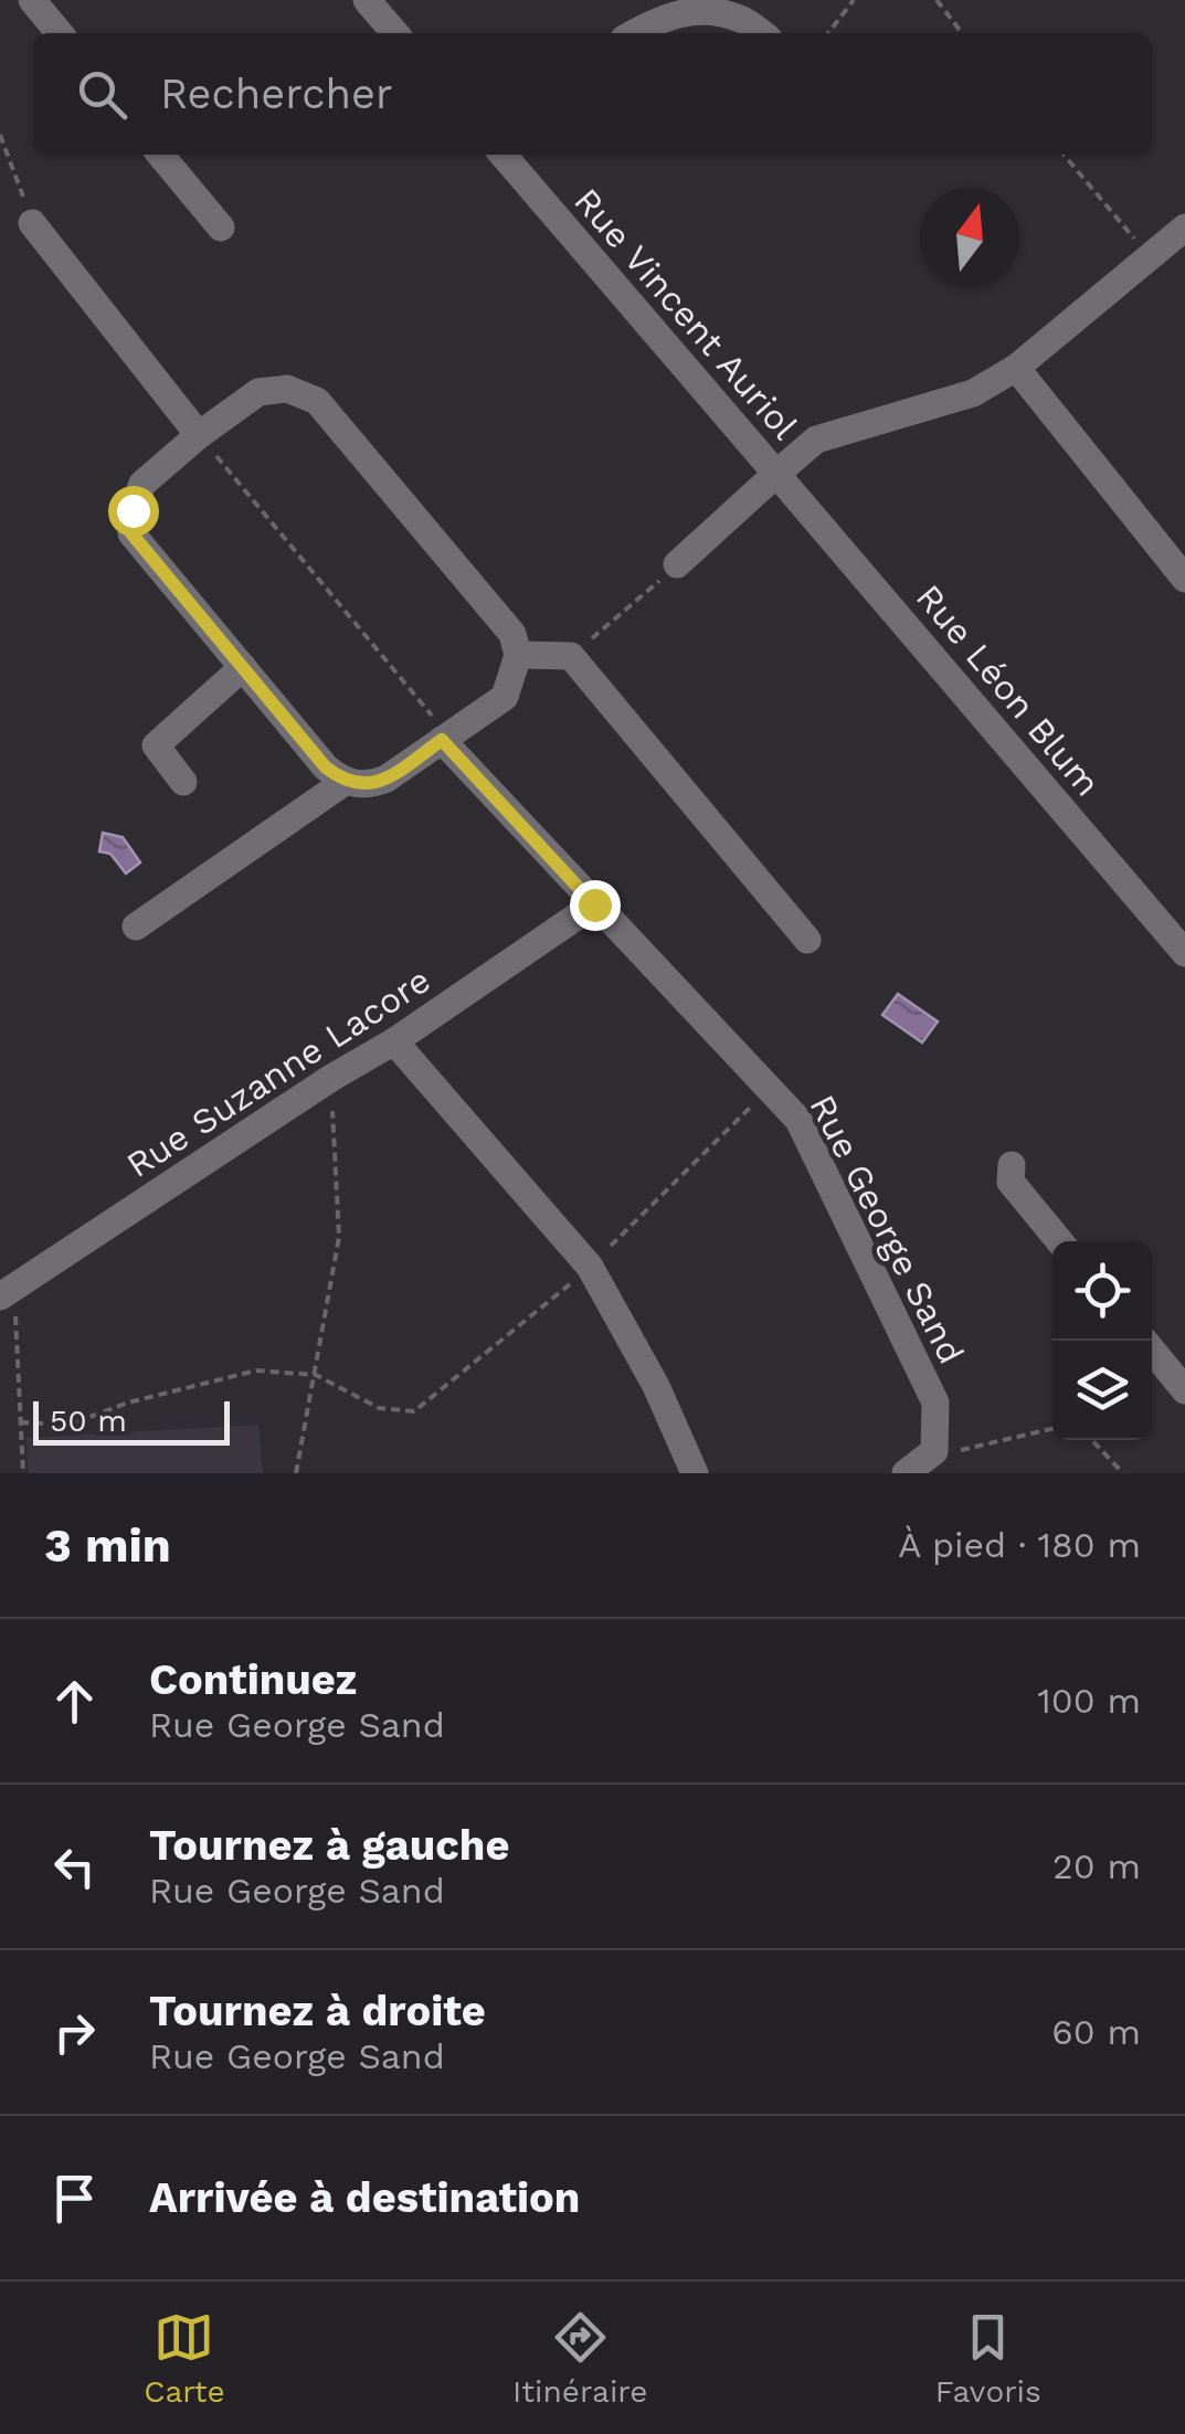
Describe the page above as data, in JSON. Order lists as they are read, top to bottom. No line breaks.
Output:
{"streets":{"street":["Rue Vincent Auriol","Rue Léon Blum","Rue Suzanne Lacore","Rue George Sand"]},"crossings":[["Rue Vincent Auriol","Rue Léon Blum"],["Rue Suzanne Lacore","Rue George Sand"]],"scale_bar":"50 m","north":"top","page":{"search":"Rechercher","scale":"50 m","heading":["3 min","À pied · 180 m"],"list":[["Continuez","Rue George Sand","100 m"],["Tournez à gauche","Rue George Sand","20 m"],["Tournez à droite","Rue George Sand","60 m"],"Arrivée à destination"],"nav":["Carte","Itinéraire","Favoris"]}}
